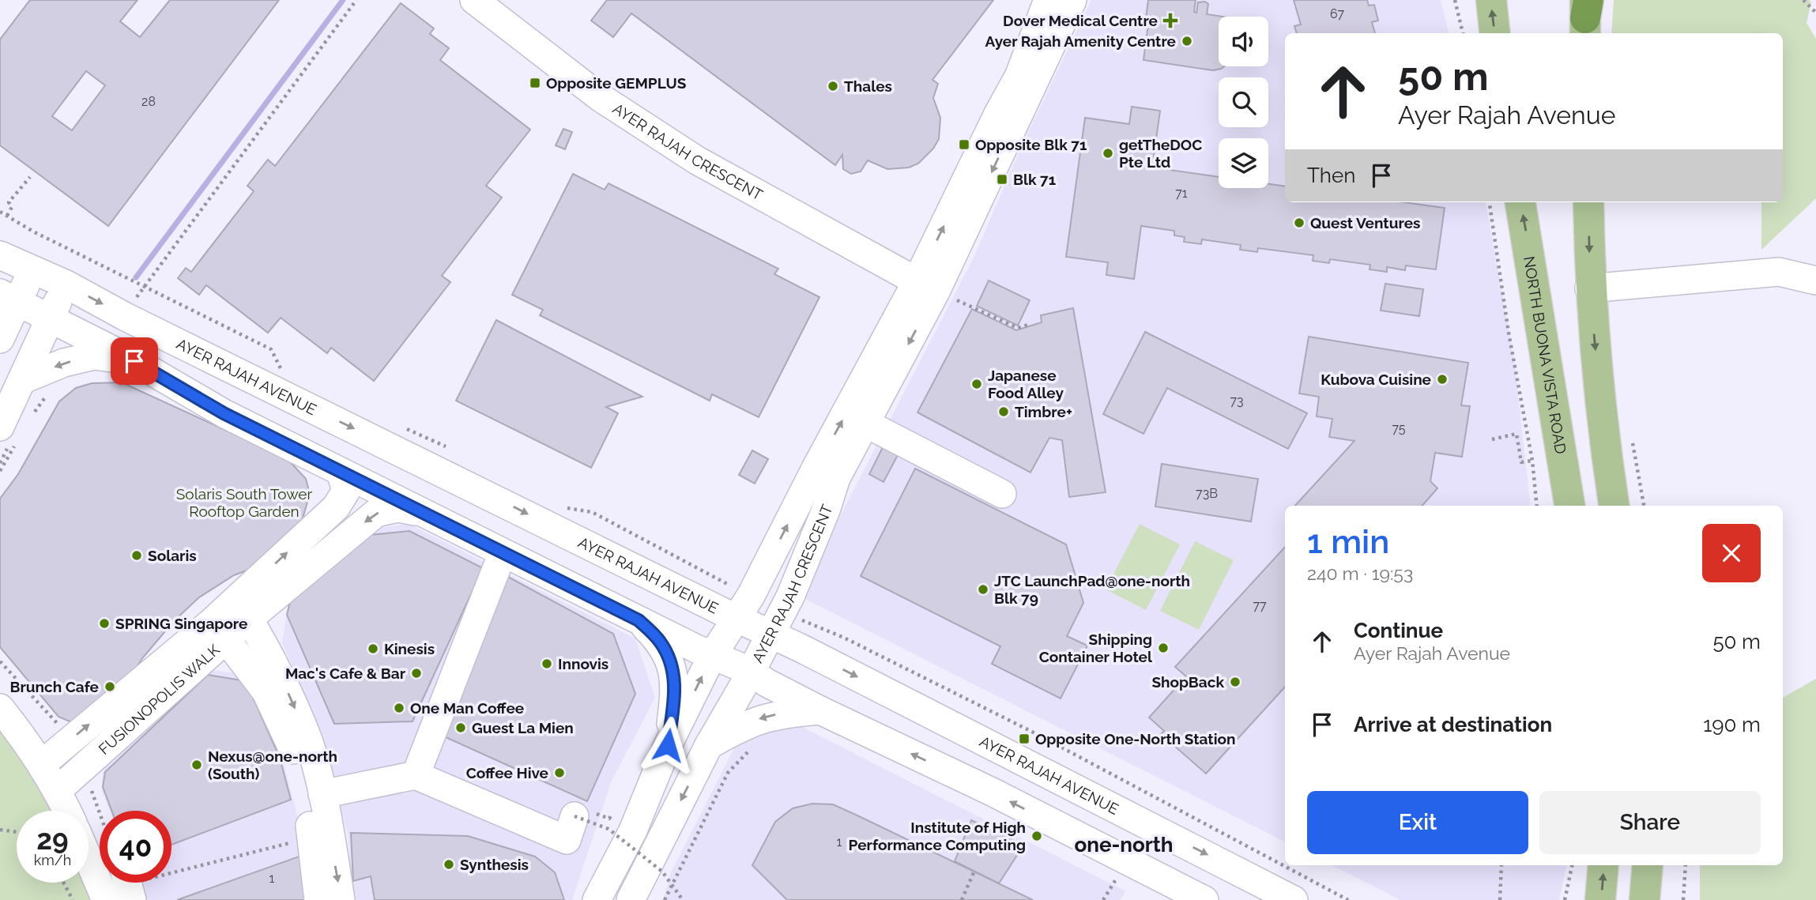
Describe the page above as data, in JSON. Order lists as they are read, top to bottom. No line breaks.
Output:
{"streets":{"main road":["NORTH BUONA VISTA ROAD"],"street":["AYER RAJAH CRESCENT","AYER RAJAH AVENUE","FUSIONOPOLIS WALK"]},"crossings":[["AYER RAJAH CRESCENT","AYER RAJAH AVENUE"]],"districts":["one-north"],"parks":["Solaris South Tower Rooftop Garden"],"places":{"health":["Dover Medical Centre"],"other":["Ayer Rajah Amenity Centre","Thales","getTheDOC Pte Ltd","Quest Ventures","Kubova Cuisine","Japanese Food Alley","Timbre+","Solaris","JTC LaunchPad@one-north Blk 79","SPRING Singapore","Shipping Container Hotel","Kinesis","Innovis","Mac's Cafe & Bar","ShopBack","Brunch Cafe","One Man Coffee","Guest La Mien","Nexus@one-north (South)","Coffee Hive","Institute of High Performance Computing","Synthesis"],"transit":["Opposite GEMPLUS","Opposite Blk 71","Blk 71","Opposite One-North Station"]},"house_numbers":["67","28","71","73","75","73B","77","1","1"],"page":{"turn":["50 m","Ayer Rajah Avenue"],"then":"Then","heading":["1 min","240 m · 19:53"],"list":[{"name":"Continue","note":"Ayer Rajah Avenue","value":"50 m"},{"name":"Arrive at destination","value":"190 m"}],"buttons":["Exit","Share"],"speed":"29 km/h","limit":"40"}}
